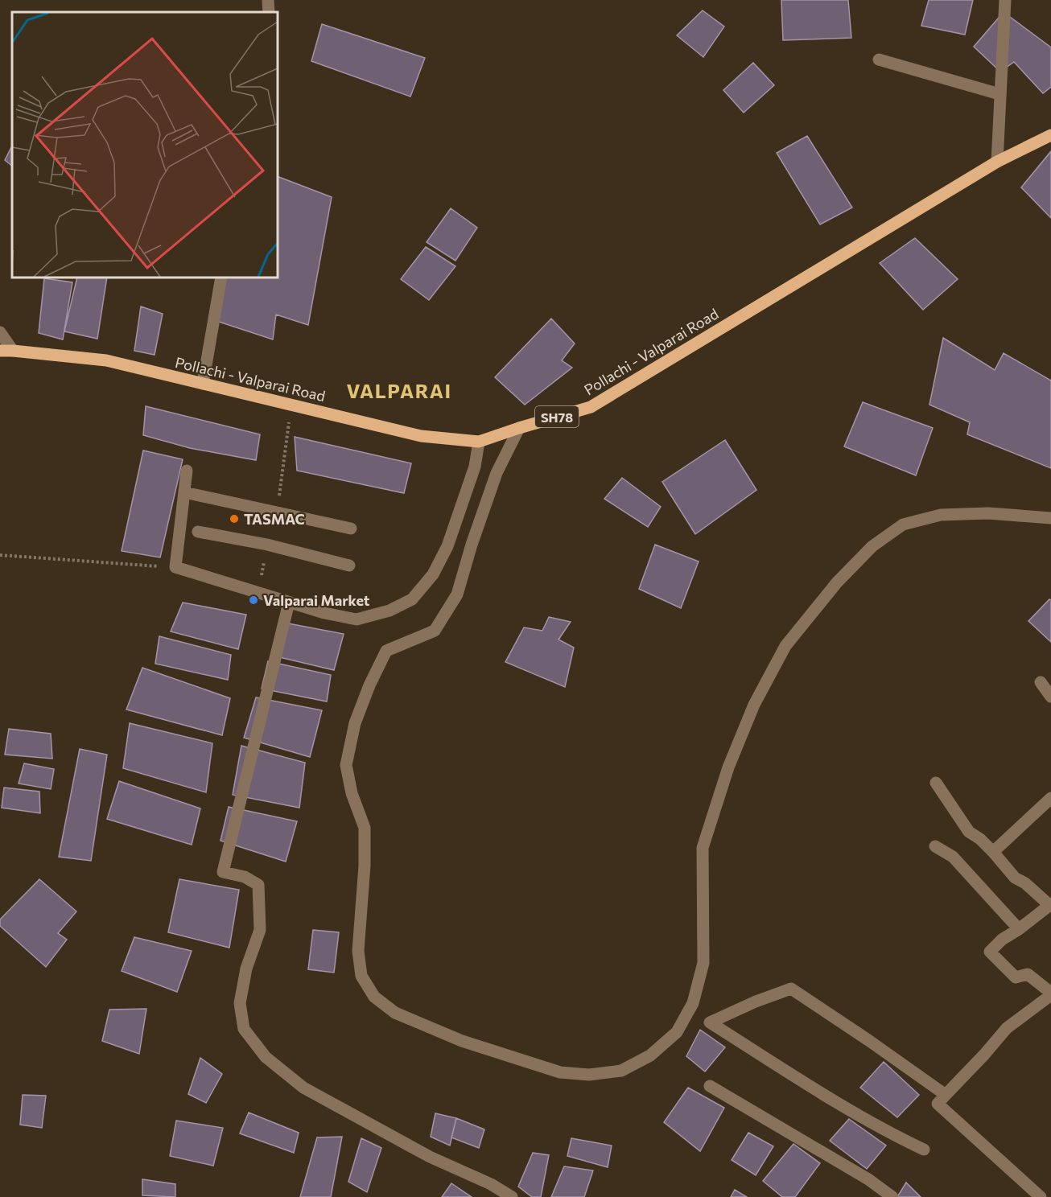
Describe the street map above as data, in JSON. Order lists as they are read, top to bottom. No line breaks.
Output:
{"streets":{"main road":["Pollachi - Valparai Road","SH78"]},"districts":["VALPARAI"],"places":["TASMAC","Valparai Market"]}
